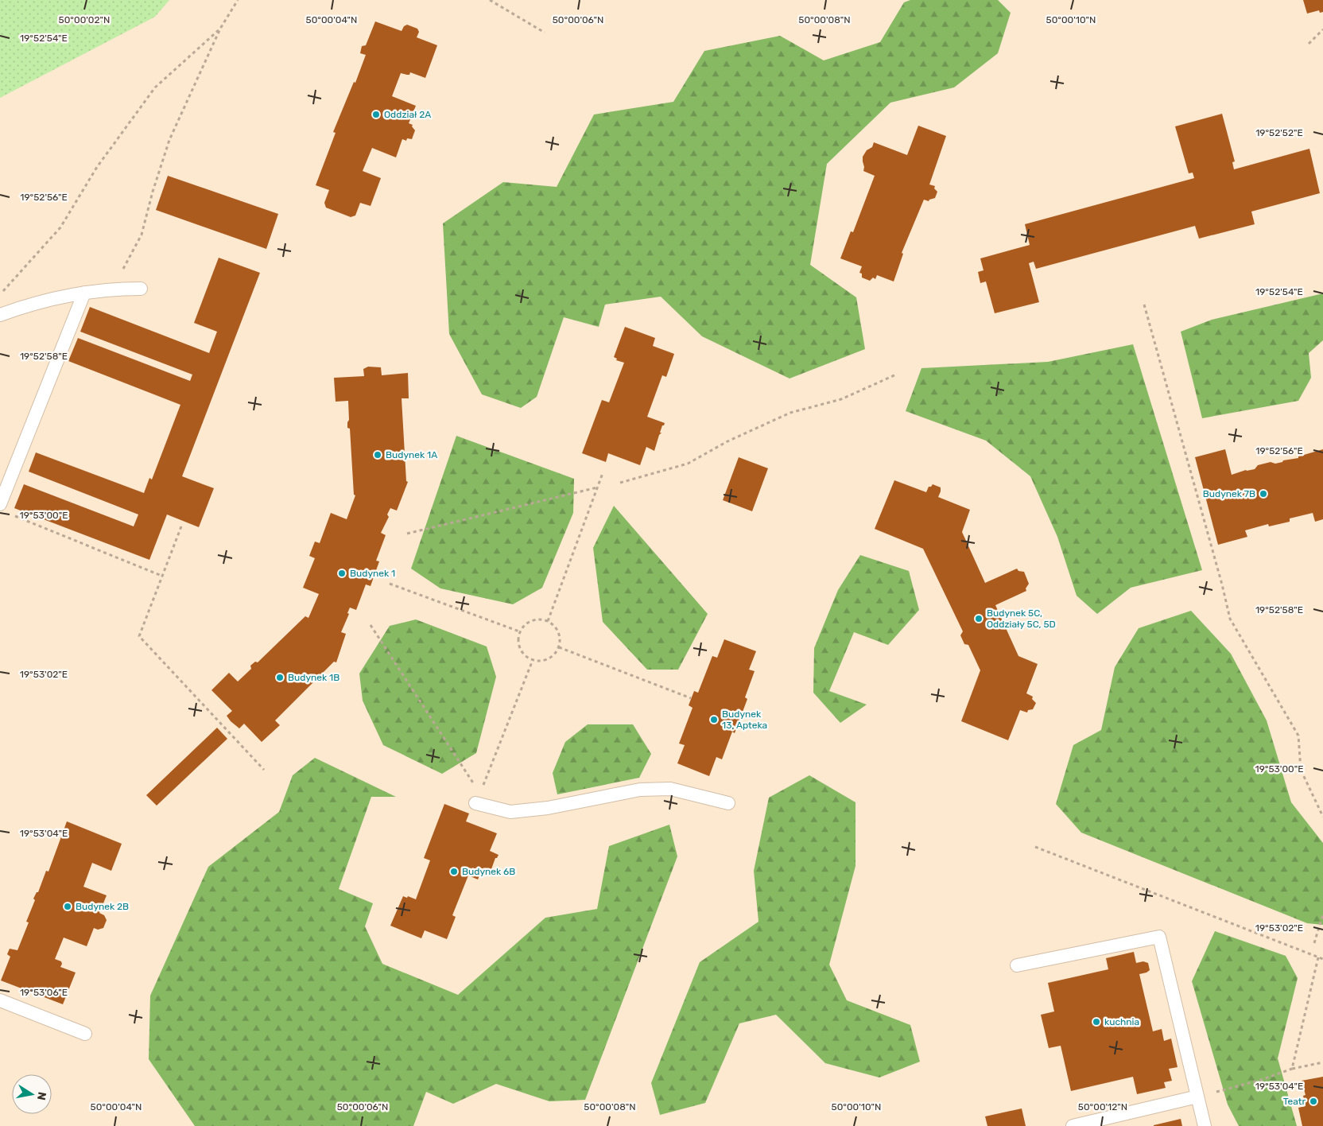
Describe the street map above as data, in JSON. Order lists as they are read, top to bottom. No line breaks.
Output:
{"places":["Oddział 2A","Budynek 1A","Budynek 7B","Budynek 1","Budynek 5C, Oddziały 5C, 5D","Budynek 1B","Budynek 13, Apteka","Budynek 6B","Budynek 2B","kuchnia","Teatr"],"north":"right","coordinates":["50°00'02\"N","50°00'04\"N","50°00'06\"N","50°00'08\"N","50°00'10\"N","19°52'54\"E","19°52'52\"E","19°52'56\"E","19°52'58\"E","19°53'00\"E","19°53'02\"E","19°53'04\"E","19°53'06\"E","50°00'12\"N"]}
